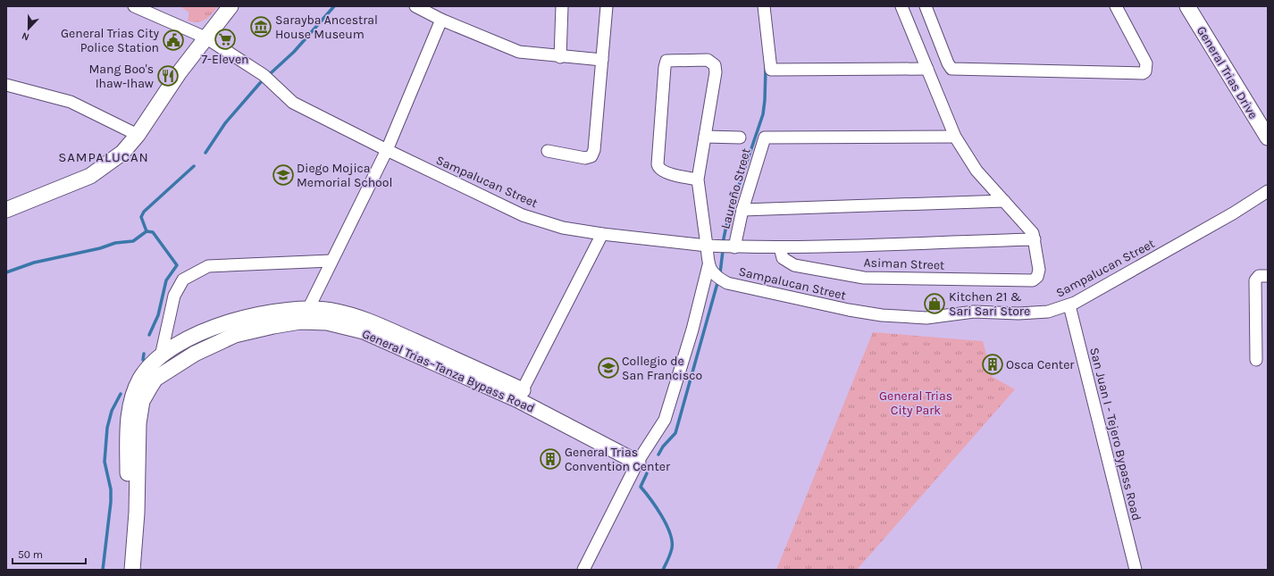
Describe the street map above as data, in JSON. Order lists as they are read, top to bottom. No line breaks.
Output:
{"streets":{"main road":["General Trias Drive","General Trias–Tanza Bypass Road"],"street":["Sampalucan Street","Laureño Street","Asiman Street","San Juan I - Tejero Bypass Road"]},"crossings":[["Sampalucan Street","Laureño Street"],["Sampalucan Street","Asiman Street"],["Sampalucan Street","San Juan I - Tejero Bypass Road"]],"districts":["SAMPALUCAN"],"parks":["General Trias City Park"],"places":{"museum":["Sarayba Ancestral House Museum"],"supermarket":["7-Eleven"],"public building":["General Trias City Police Station"],"restaurant":["Mang Boo's Ihaw-Ihaw"],"school or university":["Diego Mojica Memorial School","Collegio de San Francisco"],"shop":["Kitchen 21 & Sari Sari Store"],"building":["Osca Center","General Trias Convention Center"]},"scale_bar":"50 m","north":"bottom"}
